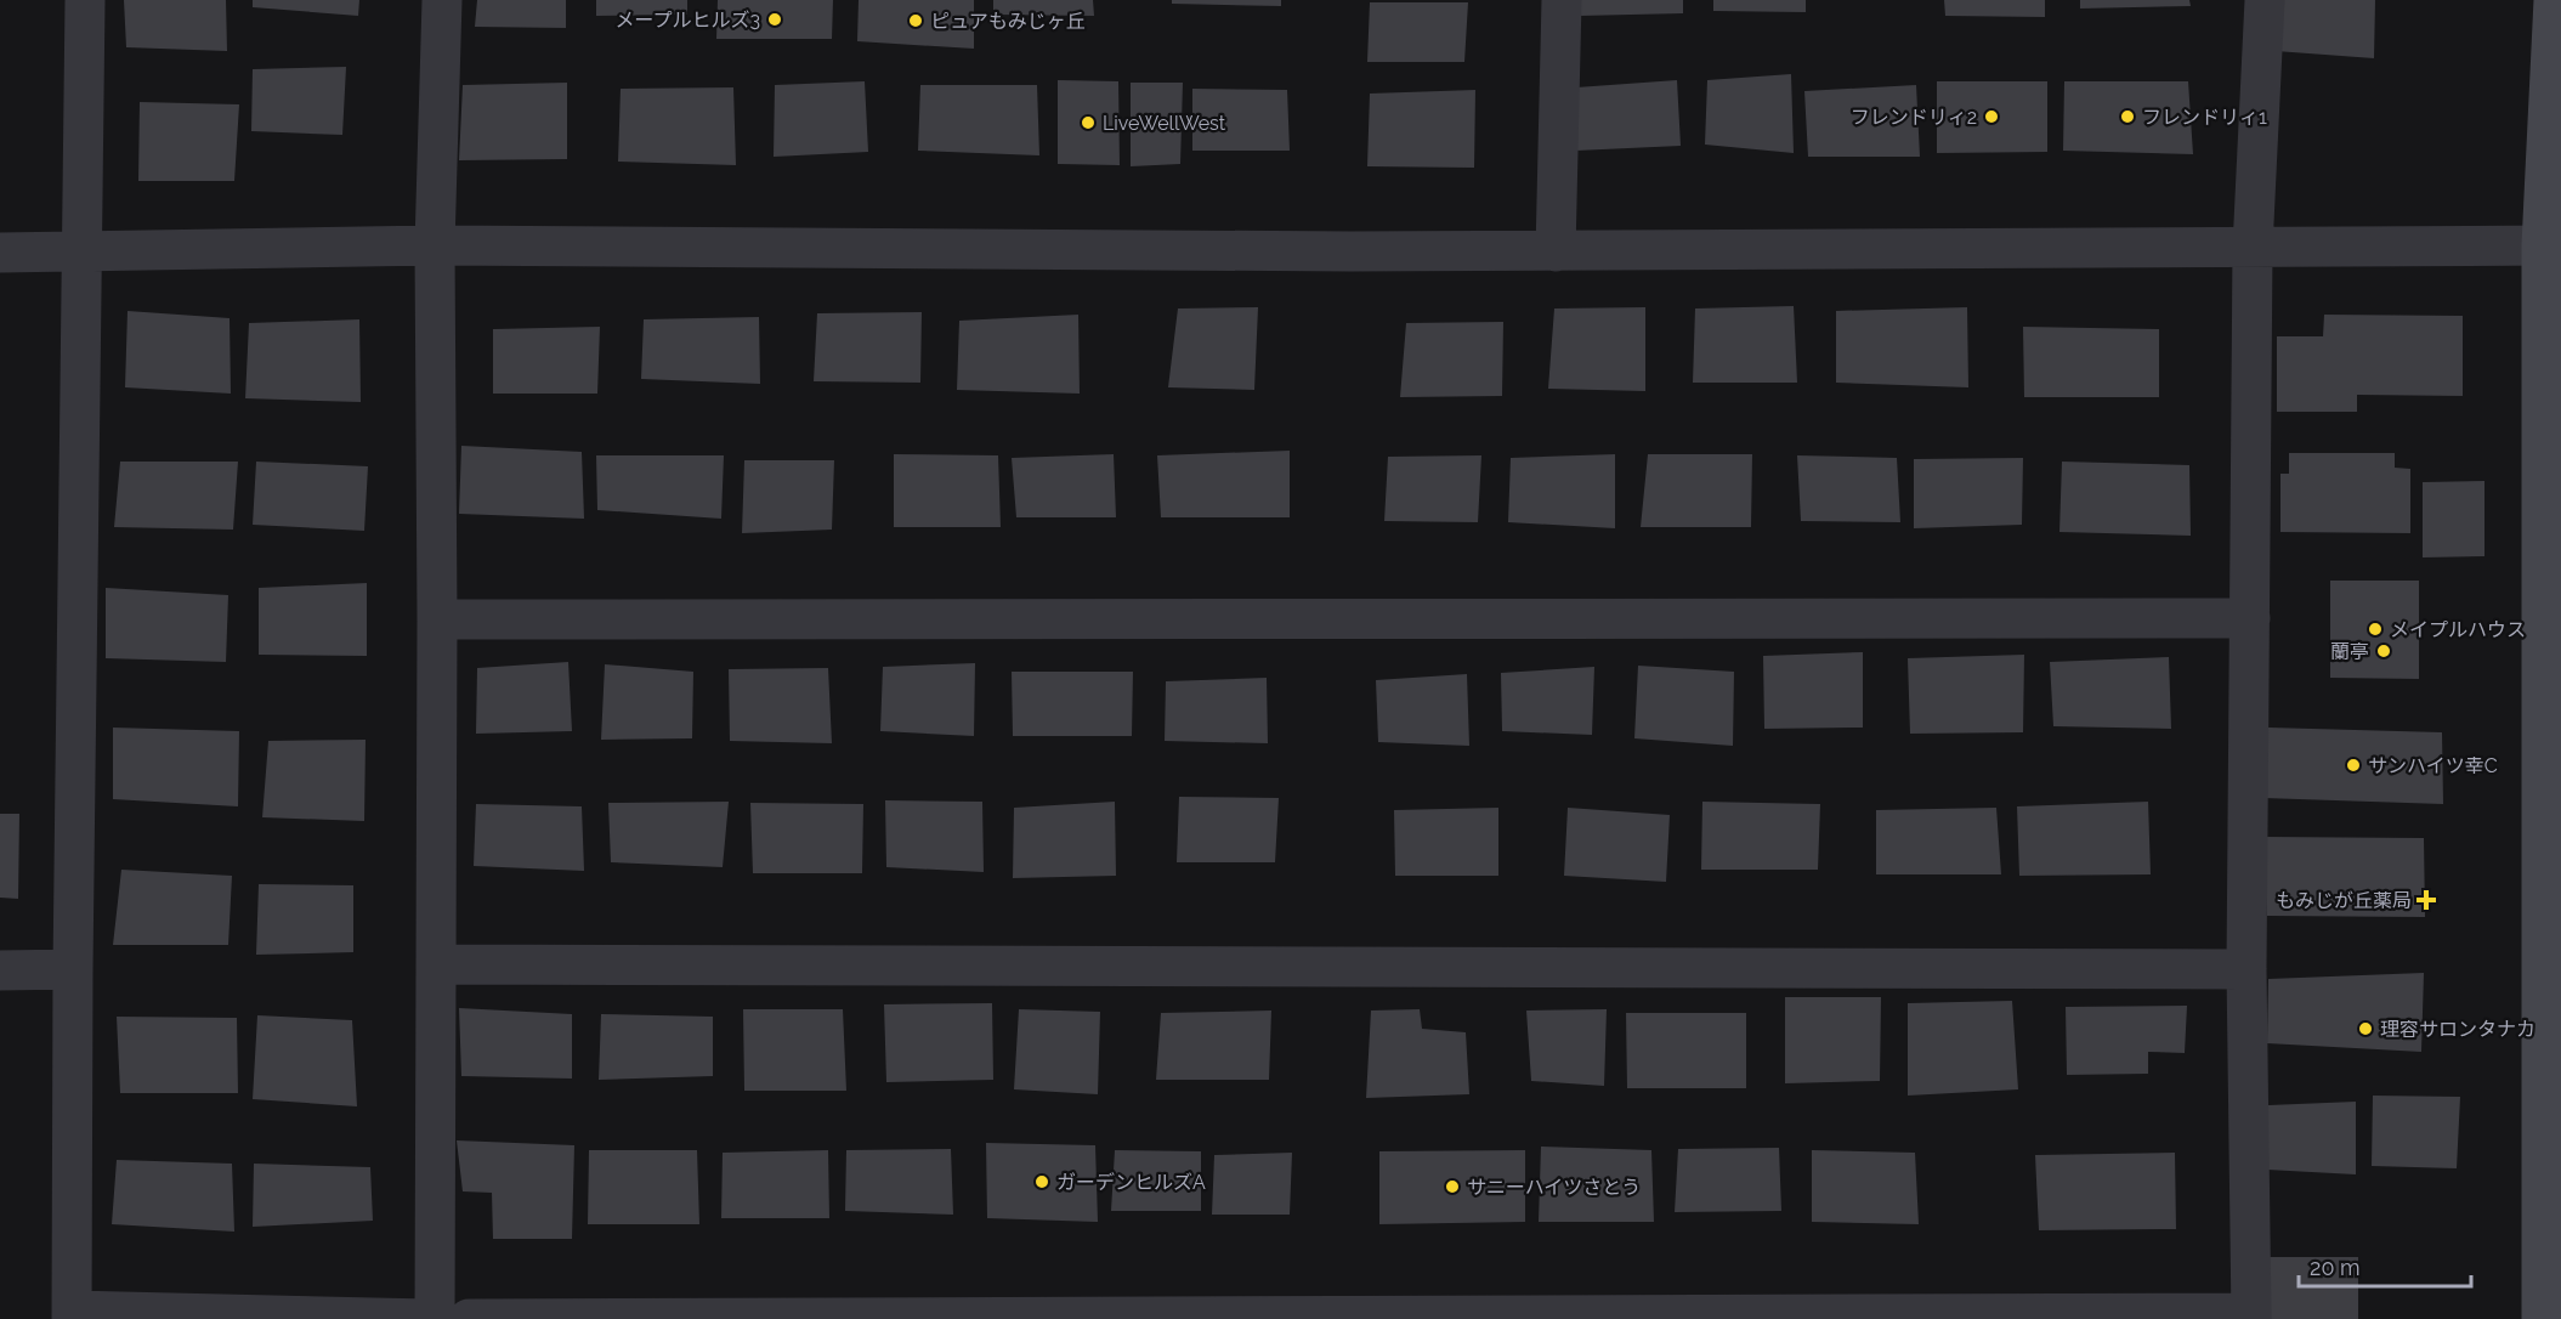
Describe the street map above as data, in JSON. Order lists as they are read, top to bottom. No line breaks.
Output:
{"places":{"other":["メープルヒルズ3","ピュアもみじヶ丘","フレンドリィ2","フレンドリィ1","LiveWellWest","メイプルハウス","蘭亭","サンハイツ幸C","理容サロンタナカ","ガーデンヒルズA","サニーハイツさとう"],"health":["もみじが丘薬局"]},"scale_bar":"20 m"}
